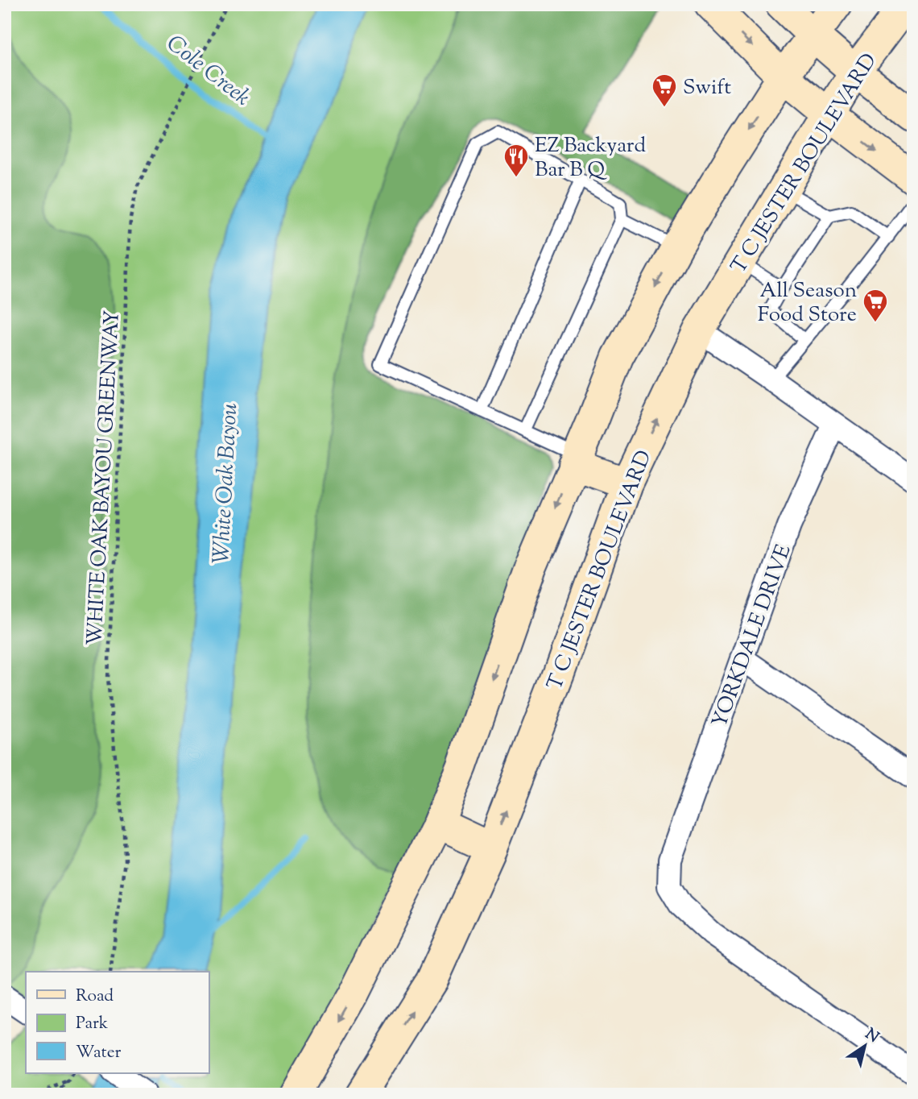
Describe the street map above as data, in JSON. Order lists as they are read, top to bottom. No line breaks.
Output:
{"streets":{"main road":["T C JESTER BOULEVARD"],"street":["YORKDALE DRIVE"],"path":["WHITE OAK BAYOU GREENWAY"]},"water":["Cole Creek","White Oak Bayou"],"places":{"supermarket":["Swift","All Season Food Store"],"restaurant":["EZ Backyard Bar B Q"]},"legend":["Road","Park","Water"],"north":"top right"}
